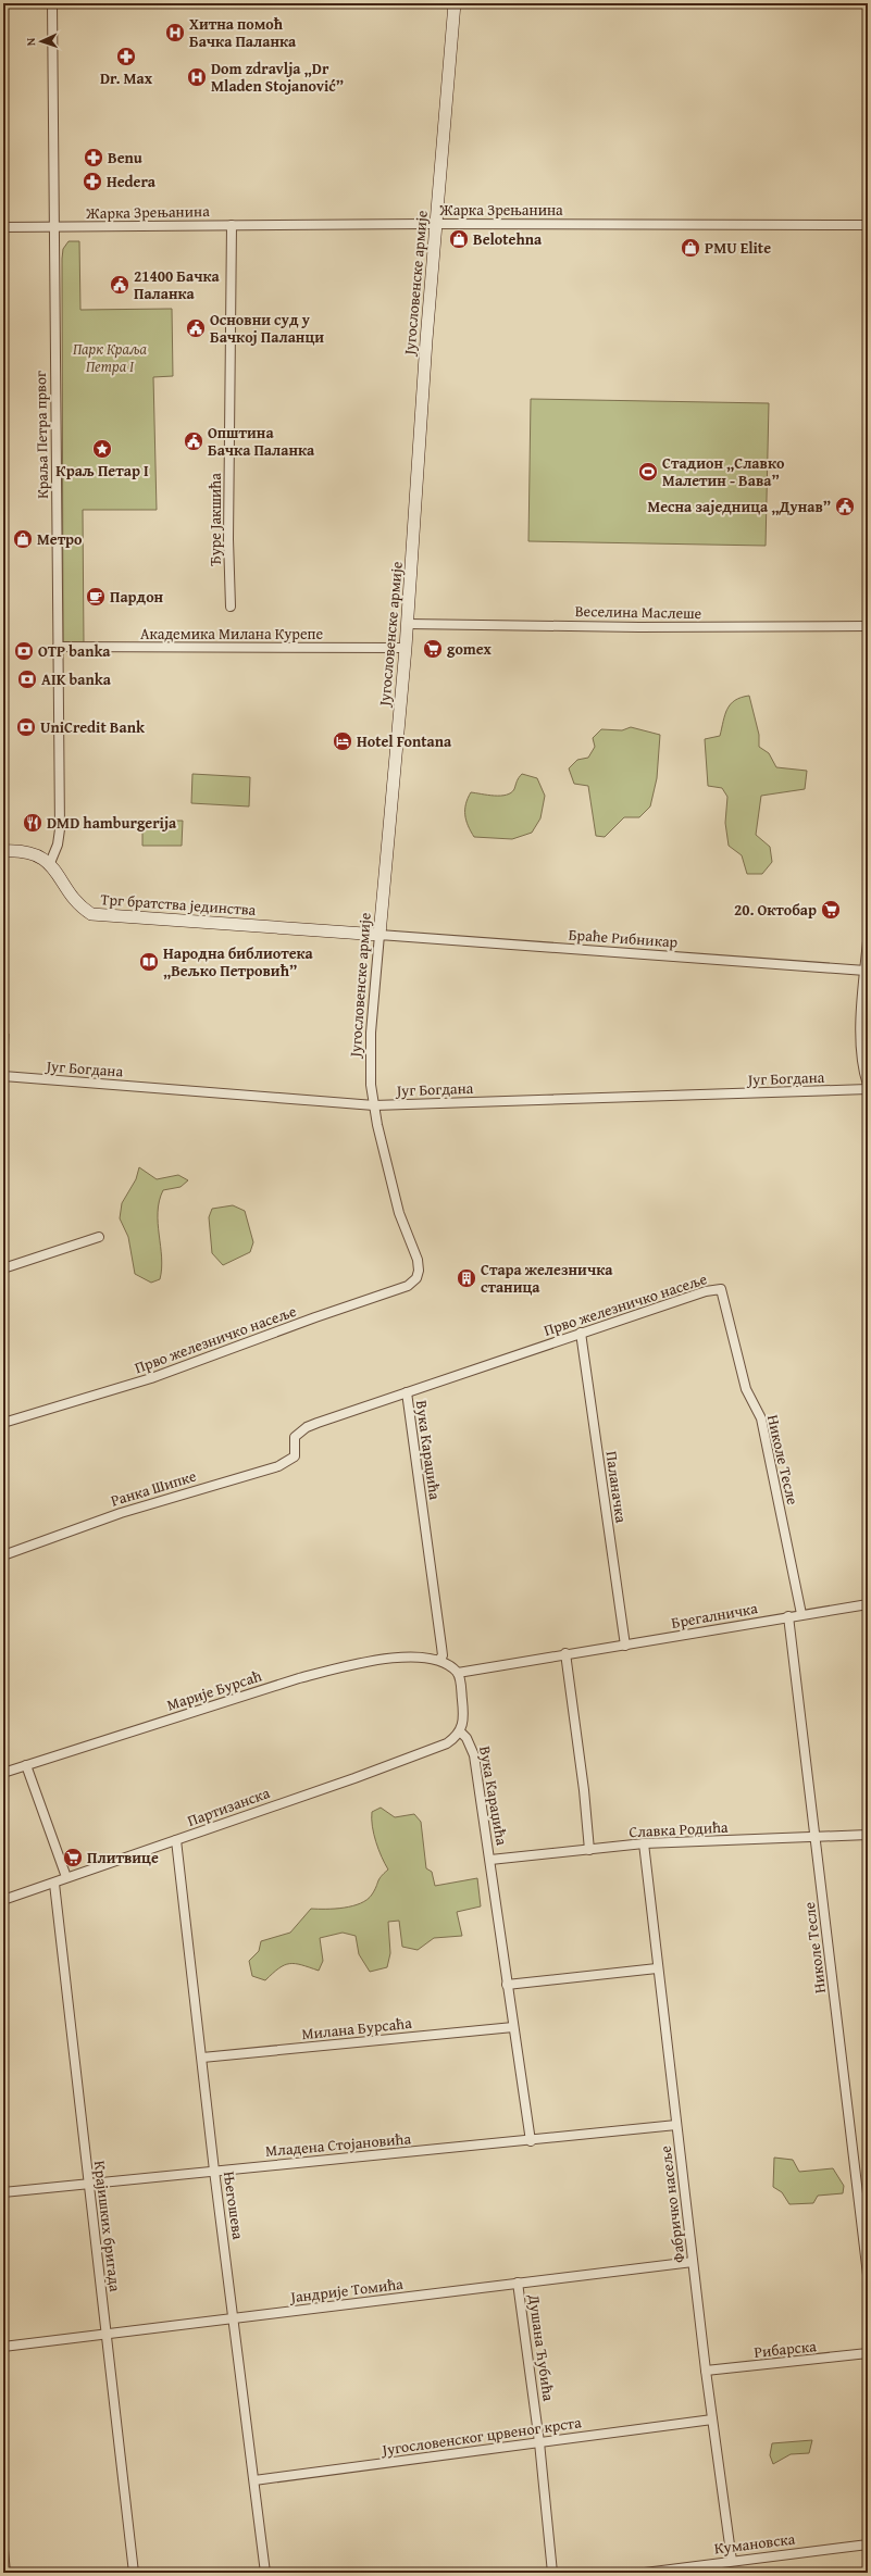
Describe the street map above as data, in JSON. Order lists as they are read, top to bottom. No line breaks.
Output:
{"streets":{"street":["Жарка Зрењанина","Југословенске армије","Краља Петра првог","Ђуре Јакшића","Веселина Маслеше","Академика Милана Курепе","Трг братства јединства","Браће Рибникар","Југ Богдана","Прво железничко насеље","Вука Караџића","Николе Тесле","Паланачка","Ранка Шипке","Брегалничка","Марије Бурсаћ","Партизанска","Славка Родића","Милана Бурсаћа","Младена Стојановића","Фабричко насеље","Његошева","Крајишких бригада","Јандрије Томића","Душана Ћубића","Рибарска","Југословенског црвеног крста","Кумановска"]},"crossings":[["Жарка Зрењанина","Југословенске армије"],["Жарка Зрењанина","Краља Петра првог"],["Жарка Зрењанина","Ђуре Јакшића"],["Југословенске армије","Веселина Маслеше"],["Југословенске армије","Академика Милана Курепе"],["Југословенске армије","Трг братства јединства"],["Југословенске армије","Браће Рибникар"],["Југословенске армије","Југ Богдана"],["Југословенске армије","Прво железничко насеље"],["Краља Петра првог","Академика Милана Курепе"],["Краља Петра првог","Трг братства јединства"],["Трг братства јединства","Браће Рибникар"],["Прво железничко насеље","Вука Караџића"],["Прво железничко насеље","Николе Тесле"],["Прво железничко насеље","Паланачка"],["Прво железничко насеље","Ранка Шипке"],["Вука Караџића","Марије Бурсаћ"],["Вука Караџића","Партизанска"],["Вука Караџића","Славка Родића"],["Вука Караџића","Милана Бурсаћа"],["Вука Караџића","Младена Стојановића"],["Николе Тесле","Брегалничка"],["Николе Тесле","Славка Родића"],["Паланачка","Брегалничка"],["Партизанска","Његошева"],["Партизанска","Крајишких бригада"],["Славка Родића","Фабричко насеље"],["Милана Бурсаћа","Његошева"],["Младена Стојановића","Фабричко насеље"],["Младена Стојановића","Његошева"],["Младена Стојановића","Крајишких бригада"],["Фабричко насеље","Јандрије Томића"],["Фабричко насеље","Рибарска"],["Фабричко насеље","Југословенског црвеног крста"],["Фабричко насеље","Кумановска"],["Његошева","Јандрије Томића"],["Његошева","Југословенског црвеног крста"],["Крајишких бригада","Јандрије Томића"],["Јандрије Томића","Душана Ћубића"],["Душана Ћубића","Југословенског црвеног крста"]],"parks":["Парк Краља Петра I"],"places":{"hospital":["Хитна помоћ Бачка Паланка","Dom zdravlja „Dr Mladen Stojanović”"],"pharmacy":["Dr. Max","Benu","Hedera"],"shop":["Belotehna","PMU Elite","Метро"],"public building":["21400 Бачка Паланка","Основни суд у Бачкој Паланци","Општина Бачка Паланка","Месна заједница „Дунав”"],"place":["Краљ Петар I"],"sports":["Стадион „Славко Малетин - Вава”"],"cafe":["Пардон"],"supermarket":["gomex","20. Октобар","Плитвице"],"bank":["OTP banka","AIK banka","UniCredit Bank"],"hotel":["Hotel Fontana"],"restaurant":["DMD hamburgerija"],"library":["Народна библиотека „Вељко Петровић”"],"building":["Стара железничка станица"]},"north":"left"}
